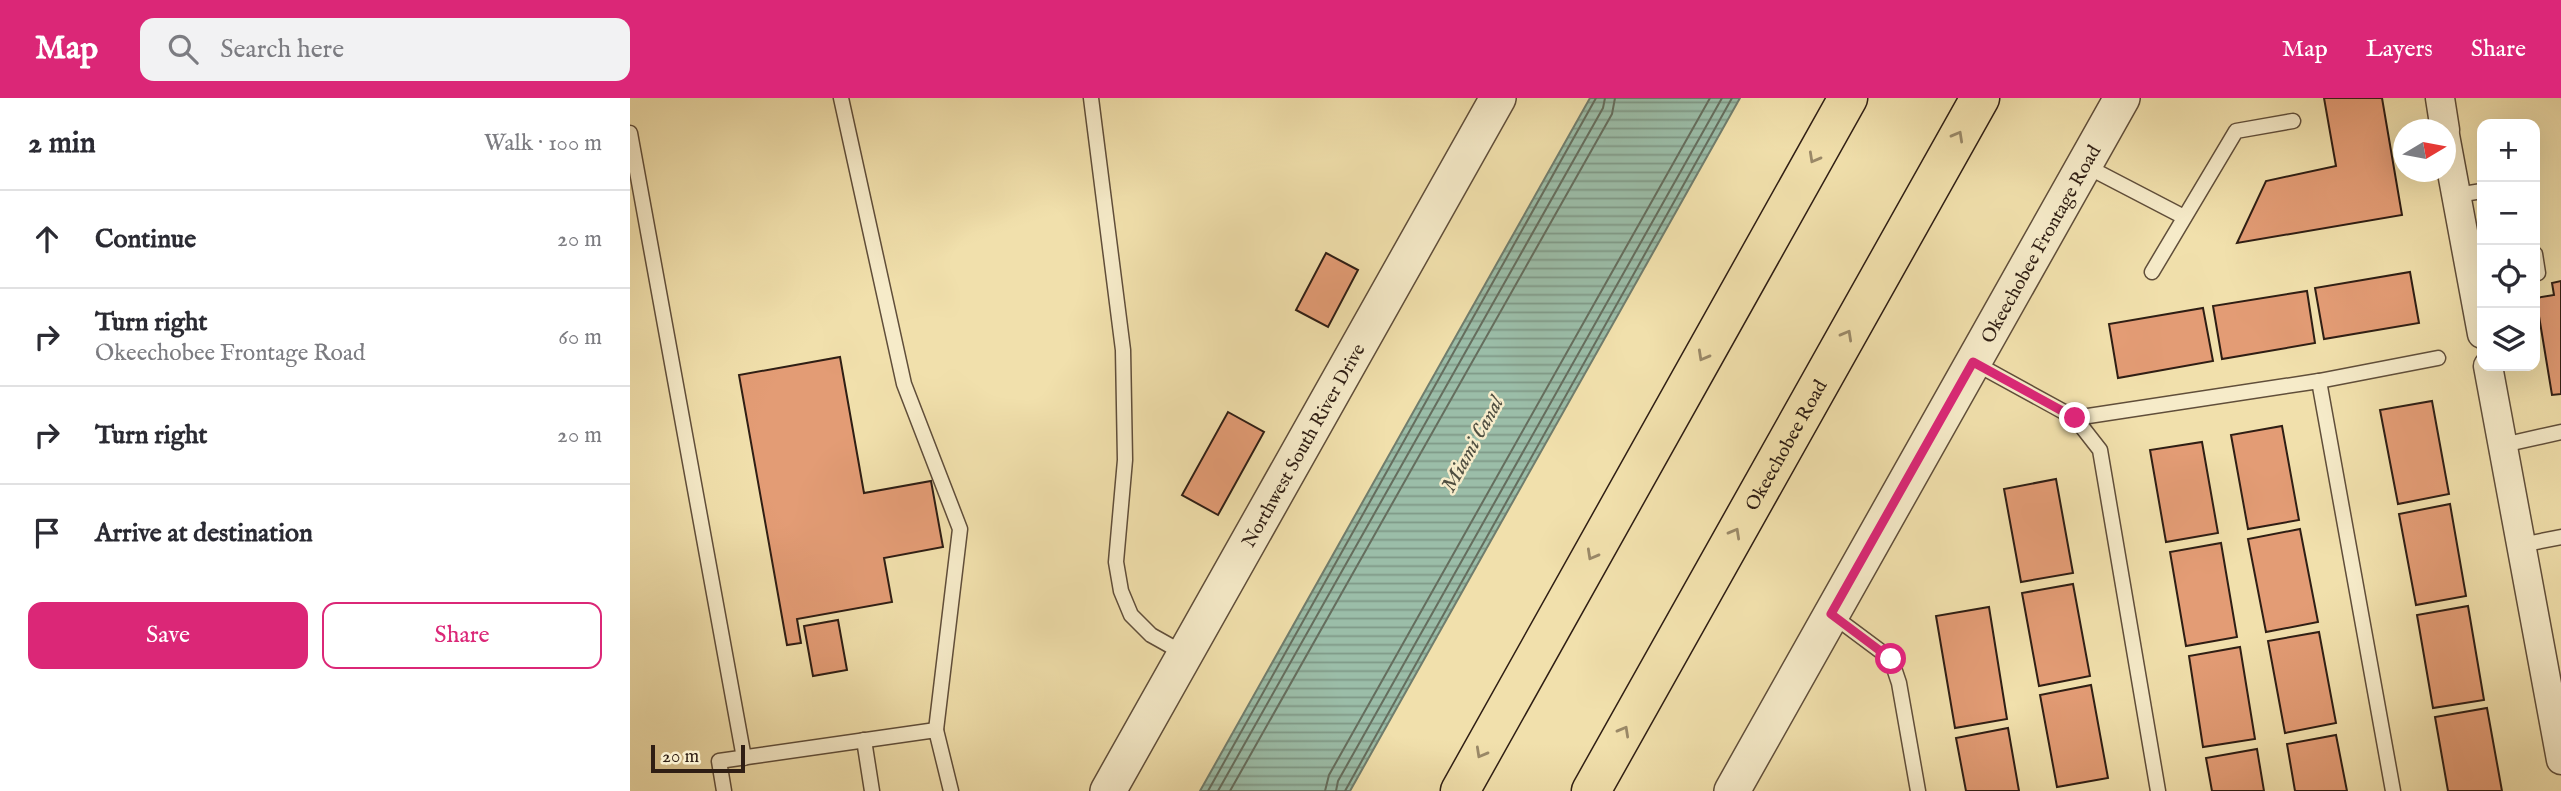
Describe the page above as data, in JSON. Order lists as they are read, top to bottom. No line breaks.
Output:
{"streets":{"highway":["Okeechobee Road"],"street":["Okeechobee Frontage Road","Northwest South River Drive"]},"water":["Miami Canal"],"scale_bar":"20 m","north":"right","page":{"header":"Map","search":"Search here","nav":["Map","Layers","Share"],"heading":["2 min","Walk · 100 m"],"map_buttons":["+","−"],"list":[["Continue","20 m"],["Turn right","Okeechobee Frontage Road","60 m"],["Turn right","20 m"],"Arrive at destination"],"buttons":["Save","Share"],"scale":"20 m"}}
